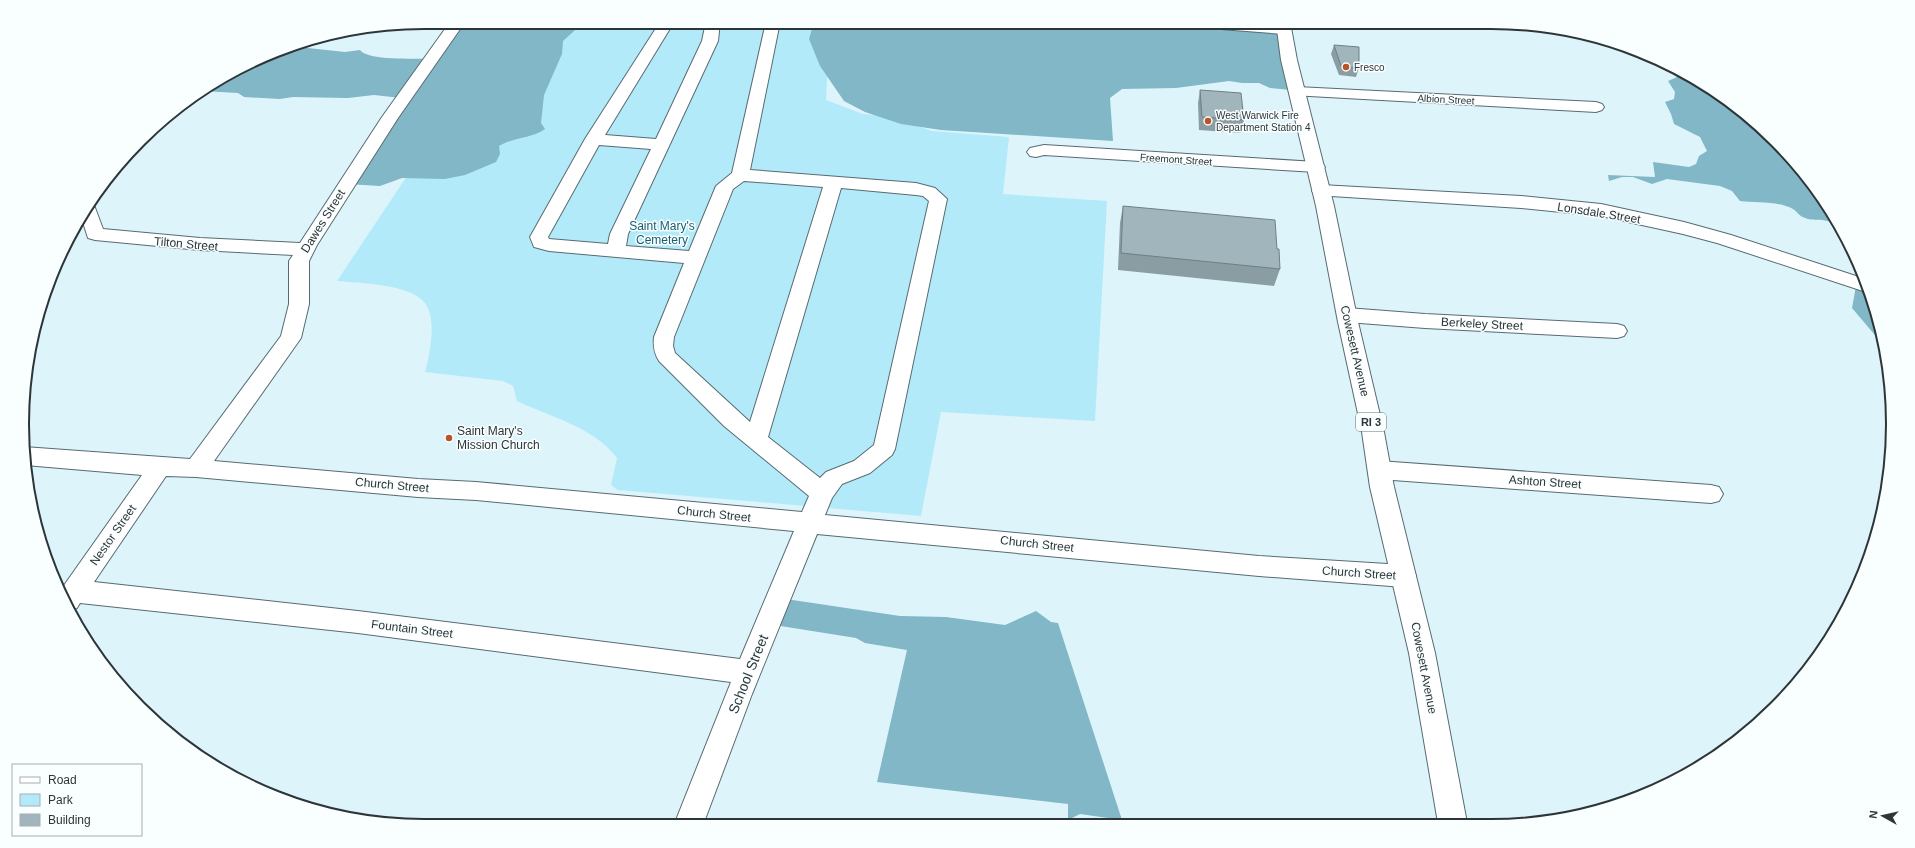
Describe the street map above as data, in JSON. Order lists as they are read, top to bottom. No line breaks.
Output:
{"streets":{"street":["Albion Street","Freemont Street","Lonsdale Street","Dawes Street","Tilton Street","Berkeley Street","Cowesett Avenue","RI 3","Ashton Street","Church Street","Nestor Street","Fountain Street","School Street"]},"crossings":[["Albion Street","Cowesett Avenue"],["Freemont Street","Cowesett Avenue"],["Lonsdale Street","Cowesett Avenue"],["Dawes Street","Tilton Street"],["Dawes Street","Church Street"],["Berkeley Street","Cowesett Avenue"],["Cowesett Avenue","Ashton Street"],["Cowesett Avenue","Church Street"],["Church Street","Nestor Street"],["Church Street","School Street"],["Nestor Street","Fountain Street"],["Fountain Street","School Street"]],"parks":["Saint Mary's Cemetery"],"places":["Fresco","West Warwick Fire Department Station 4","Saint Mary's Mission Church"],"legend":["Road","Park","Building"],"north":"left"}
